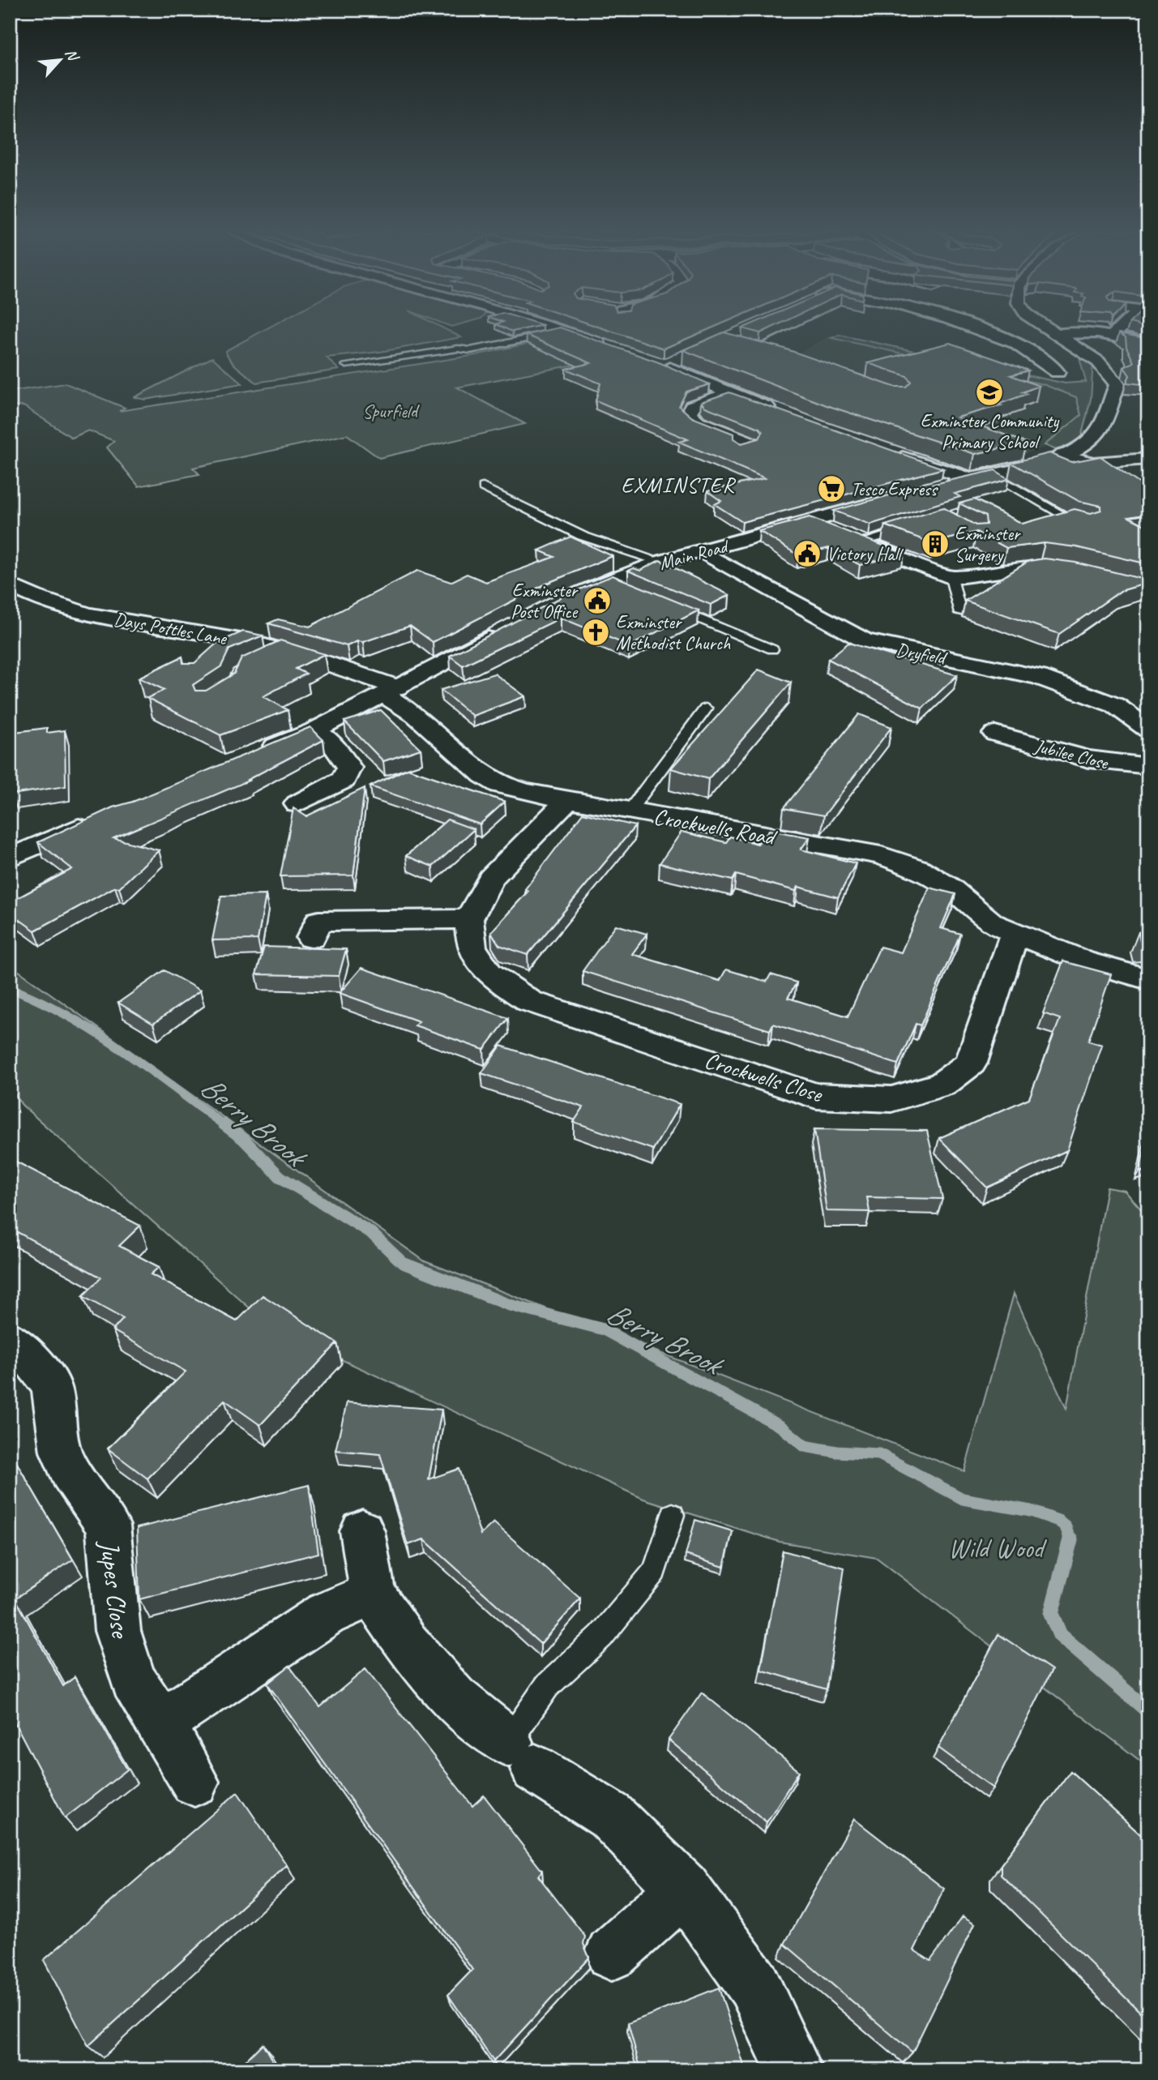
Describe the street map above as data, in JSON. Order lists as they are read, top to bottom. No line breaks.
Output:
{"streets":{"street":["Main Road","Days Pottles Lane","Dryfield","Jubilee Close","Crockwells Road","Crockwells Close","Jupes Close"]},"crossings":[["Main Road","Dryfield"],["Days Pottles Lane","Crockwells Road"],["Crockwells Road","Crockwells Close"]],"districts":["EXMINSTER"],"water":["Berry Brook"],"parks":["Spurfield","Wild Wood"],"places":{"school or university":["Exminster Community Primary School"],"supermarket":["Tesco Express"],"building":["Exminster Surgery"],"public building":["Victory Hall","Exminster Post Office"],"church":["Exminster Methodist Church"]},"north":"top right"}
